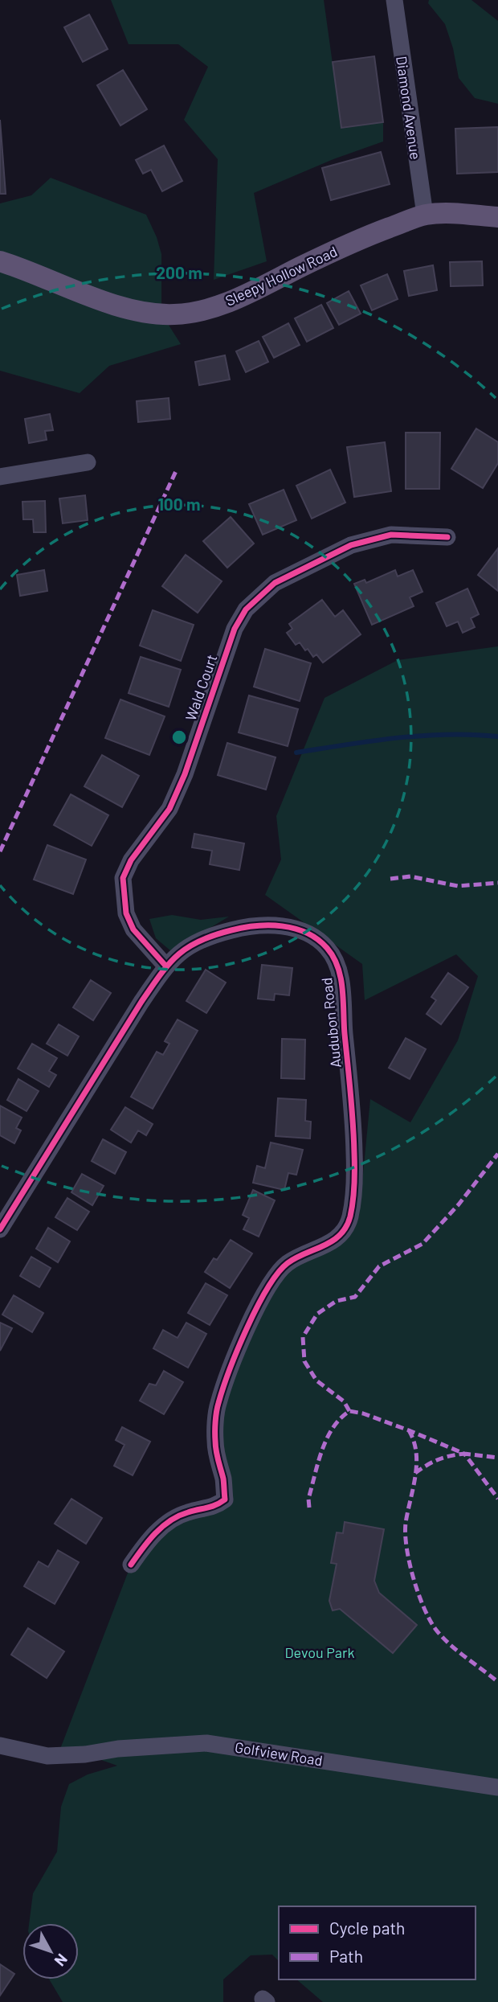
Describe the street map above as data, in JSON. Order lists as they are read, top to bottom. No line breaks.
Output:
{"streets":{"main road":["Sleepy Hollow Road"],"street":["Diamond Avenue","Wald Court","Audubon Road","Golfview Road"]},"crossings":[["Diamond Avenue","Sleepy Hollow Road"],["Wald Court","Audubon Road"]],"parks":["Devou Park"],"legend":["Cycle path","Path"],"north":"bottom right","rings":["200 m","100 m"]}
